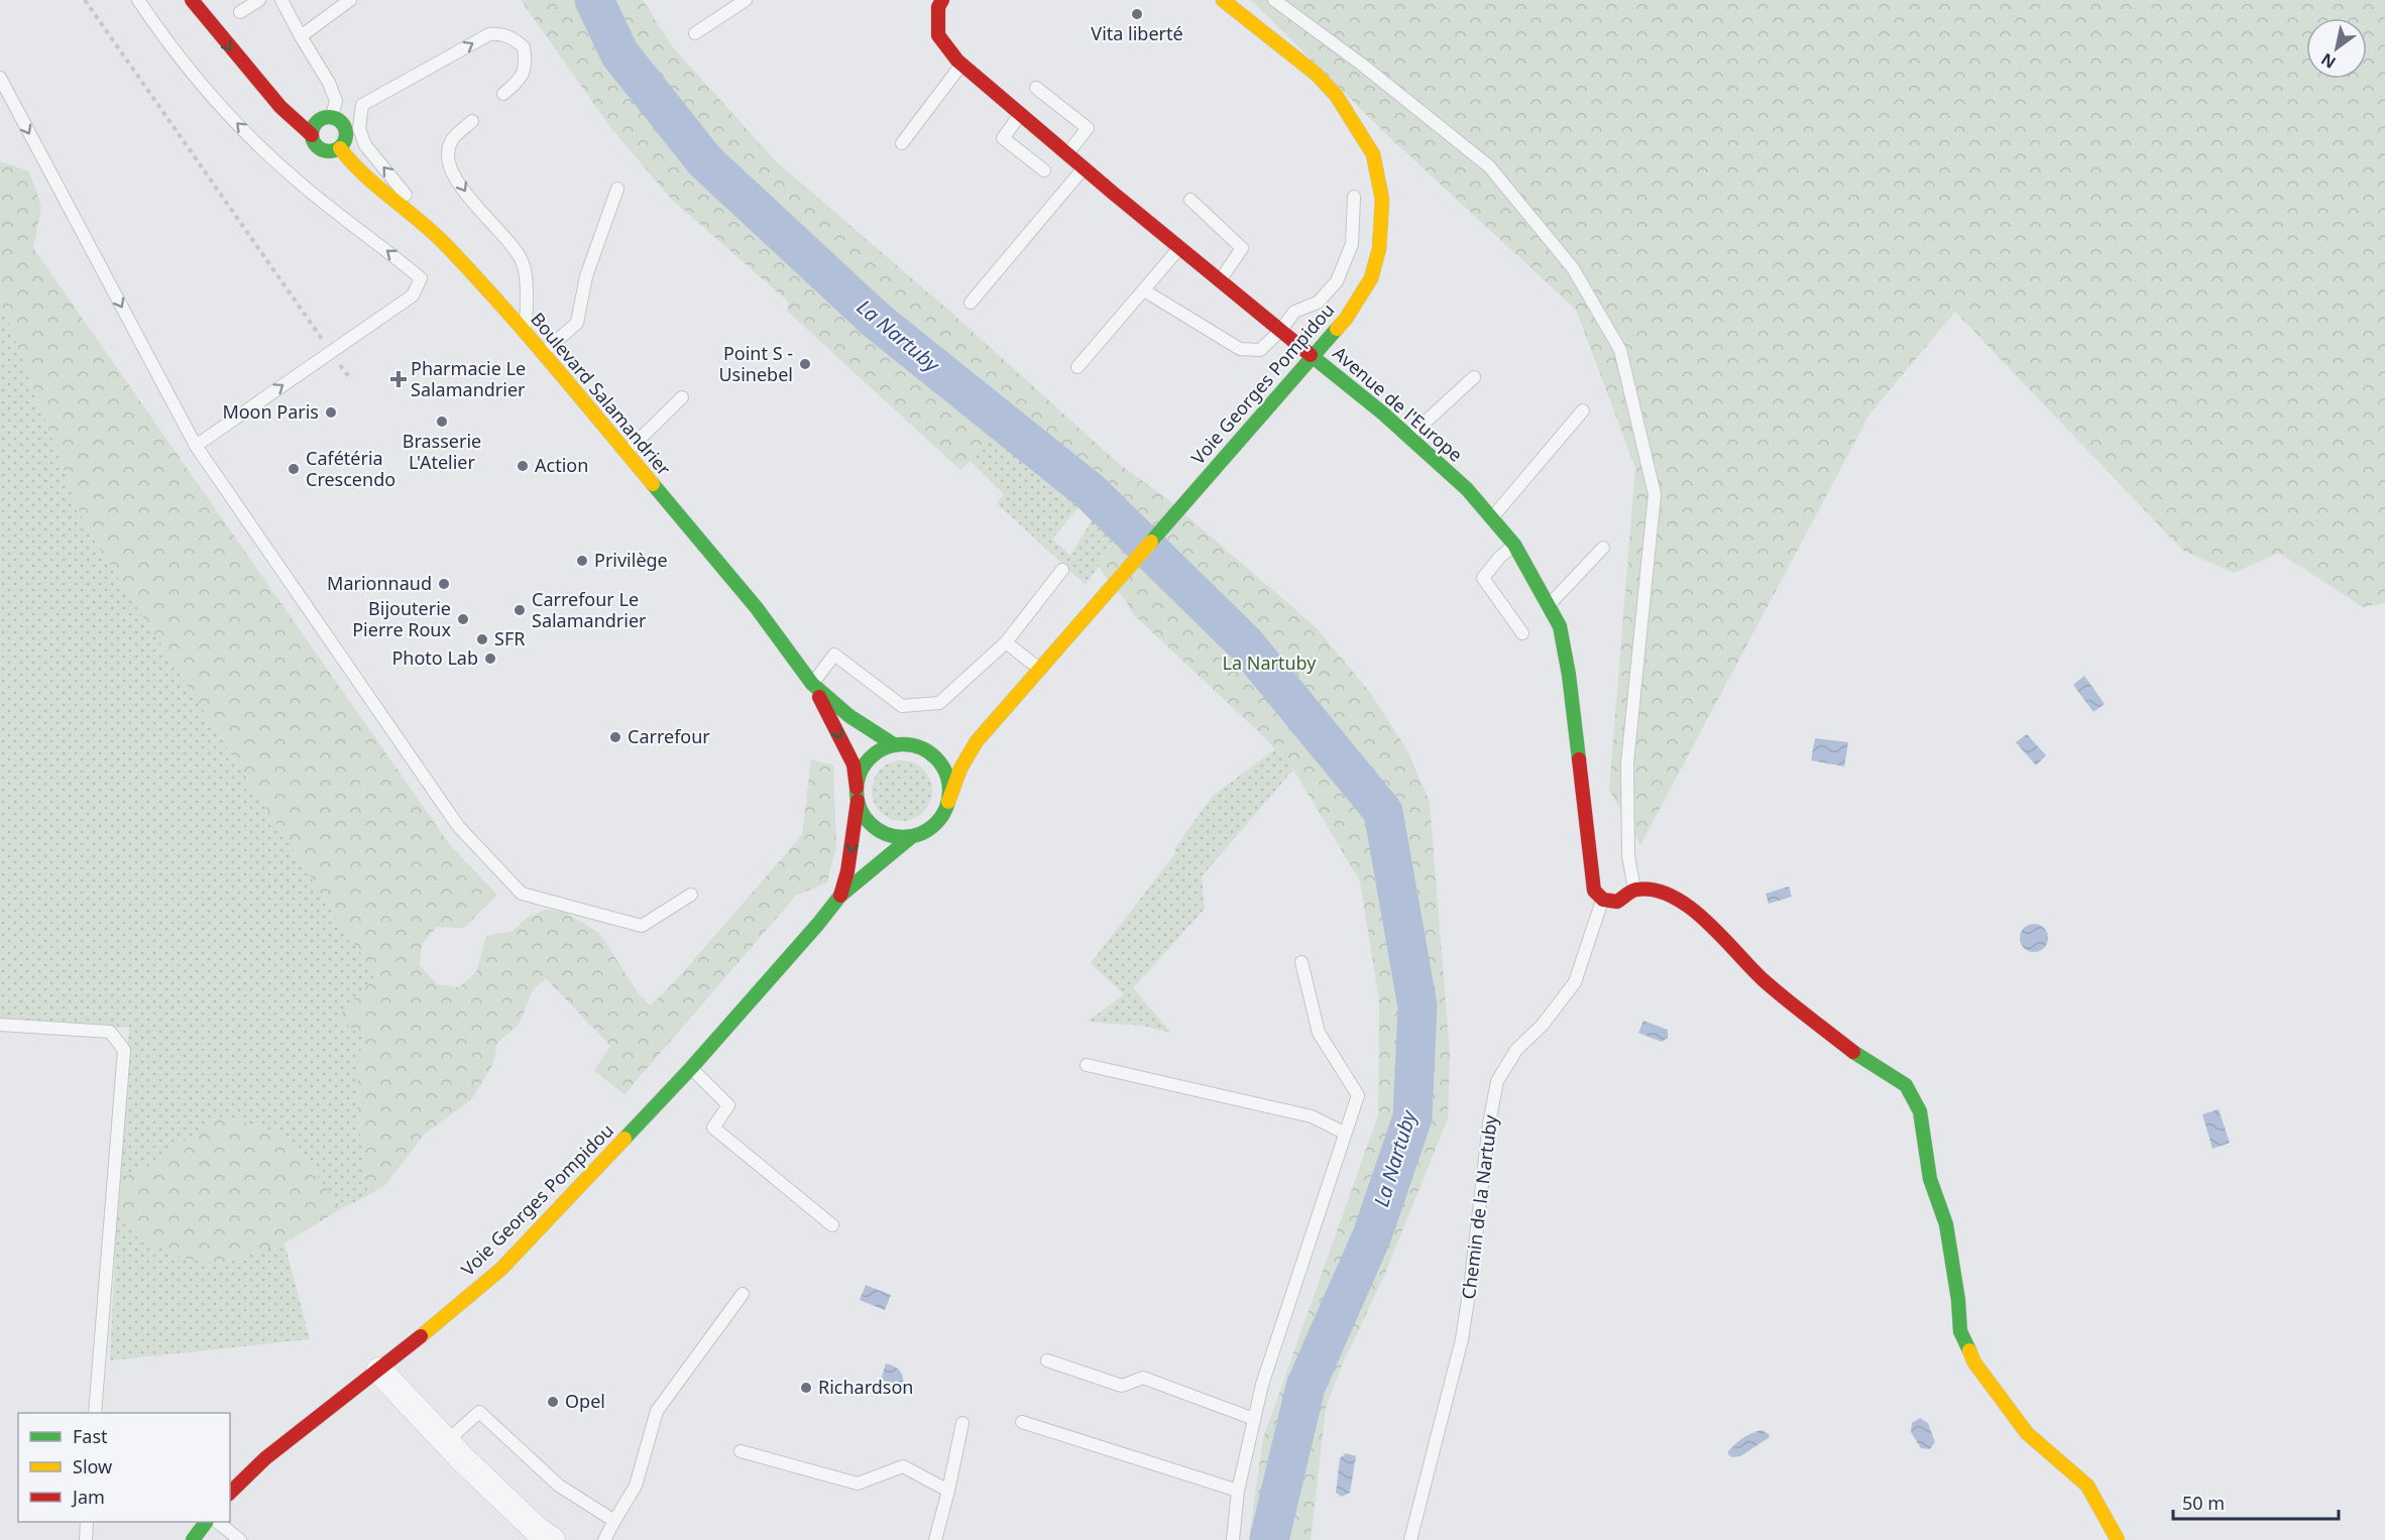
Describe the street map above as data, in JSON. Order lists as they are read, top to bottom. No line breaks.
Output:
{"streets":{"street":["Voie Georges Pompidou","Boulevard Salamandrier","Avenue de l'Europe"],"lane":["Chemin de la Nartuby"]},"crossings":[["Voie Georges Pompidou","Boulevard Salamandrier"],["Voie Georges Pompidou","Avenue de l'Europe"],["Avenue de l'Europe","Chemin de la Nartuby"]],"water":["La Nartuby"],"parks":["La Nartuby"],"places":{"other":["Vita liberté","Point S - Usinebel","Moon Paris","Brasserie L'Atelier","Action","Cafétéria Crescendo","Privilège","Marionnaud","Carrefour Le Salamandrier","Bijouterie Pierre Roux","SFR","Photo Lab","Carrefour","Richardson","Opel"],"health":["Pharmacie Le Salamandrier"]},"legend":["Fast","Slow","Jam"],"scale_bar":"50 m","north":"bottom left"}
